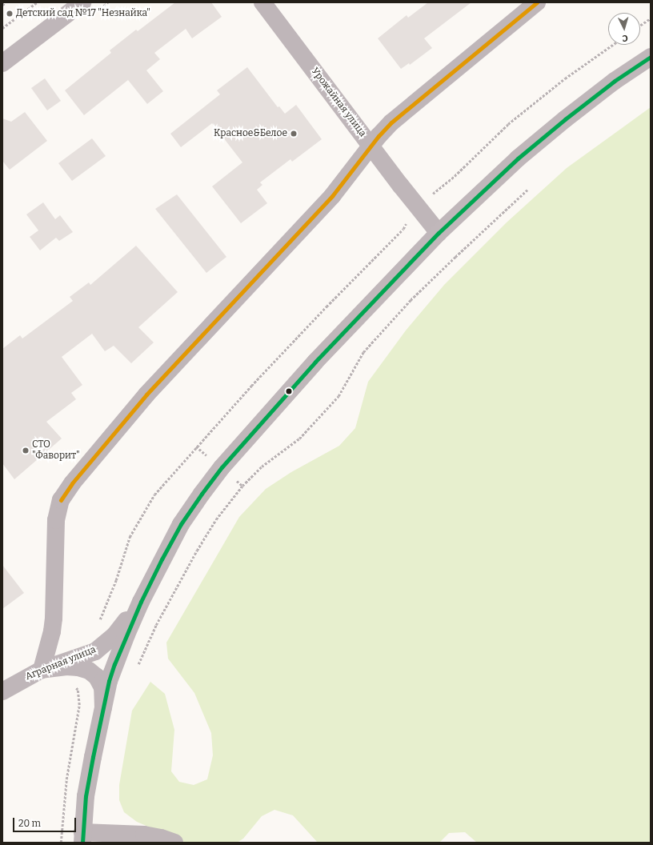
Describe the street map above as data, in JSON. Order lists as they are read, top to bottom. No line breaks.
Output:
{"streets":{"street":["Урожайная улица","Аграрная улица"]},"places":["Детский сад №17 \"Незнайка\"","Красное&Белое","СТО \"Фаворит\""],"scale_bar":"20 m","north":"bottom"}
